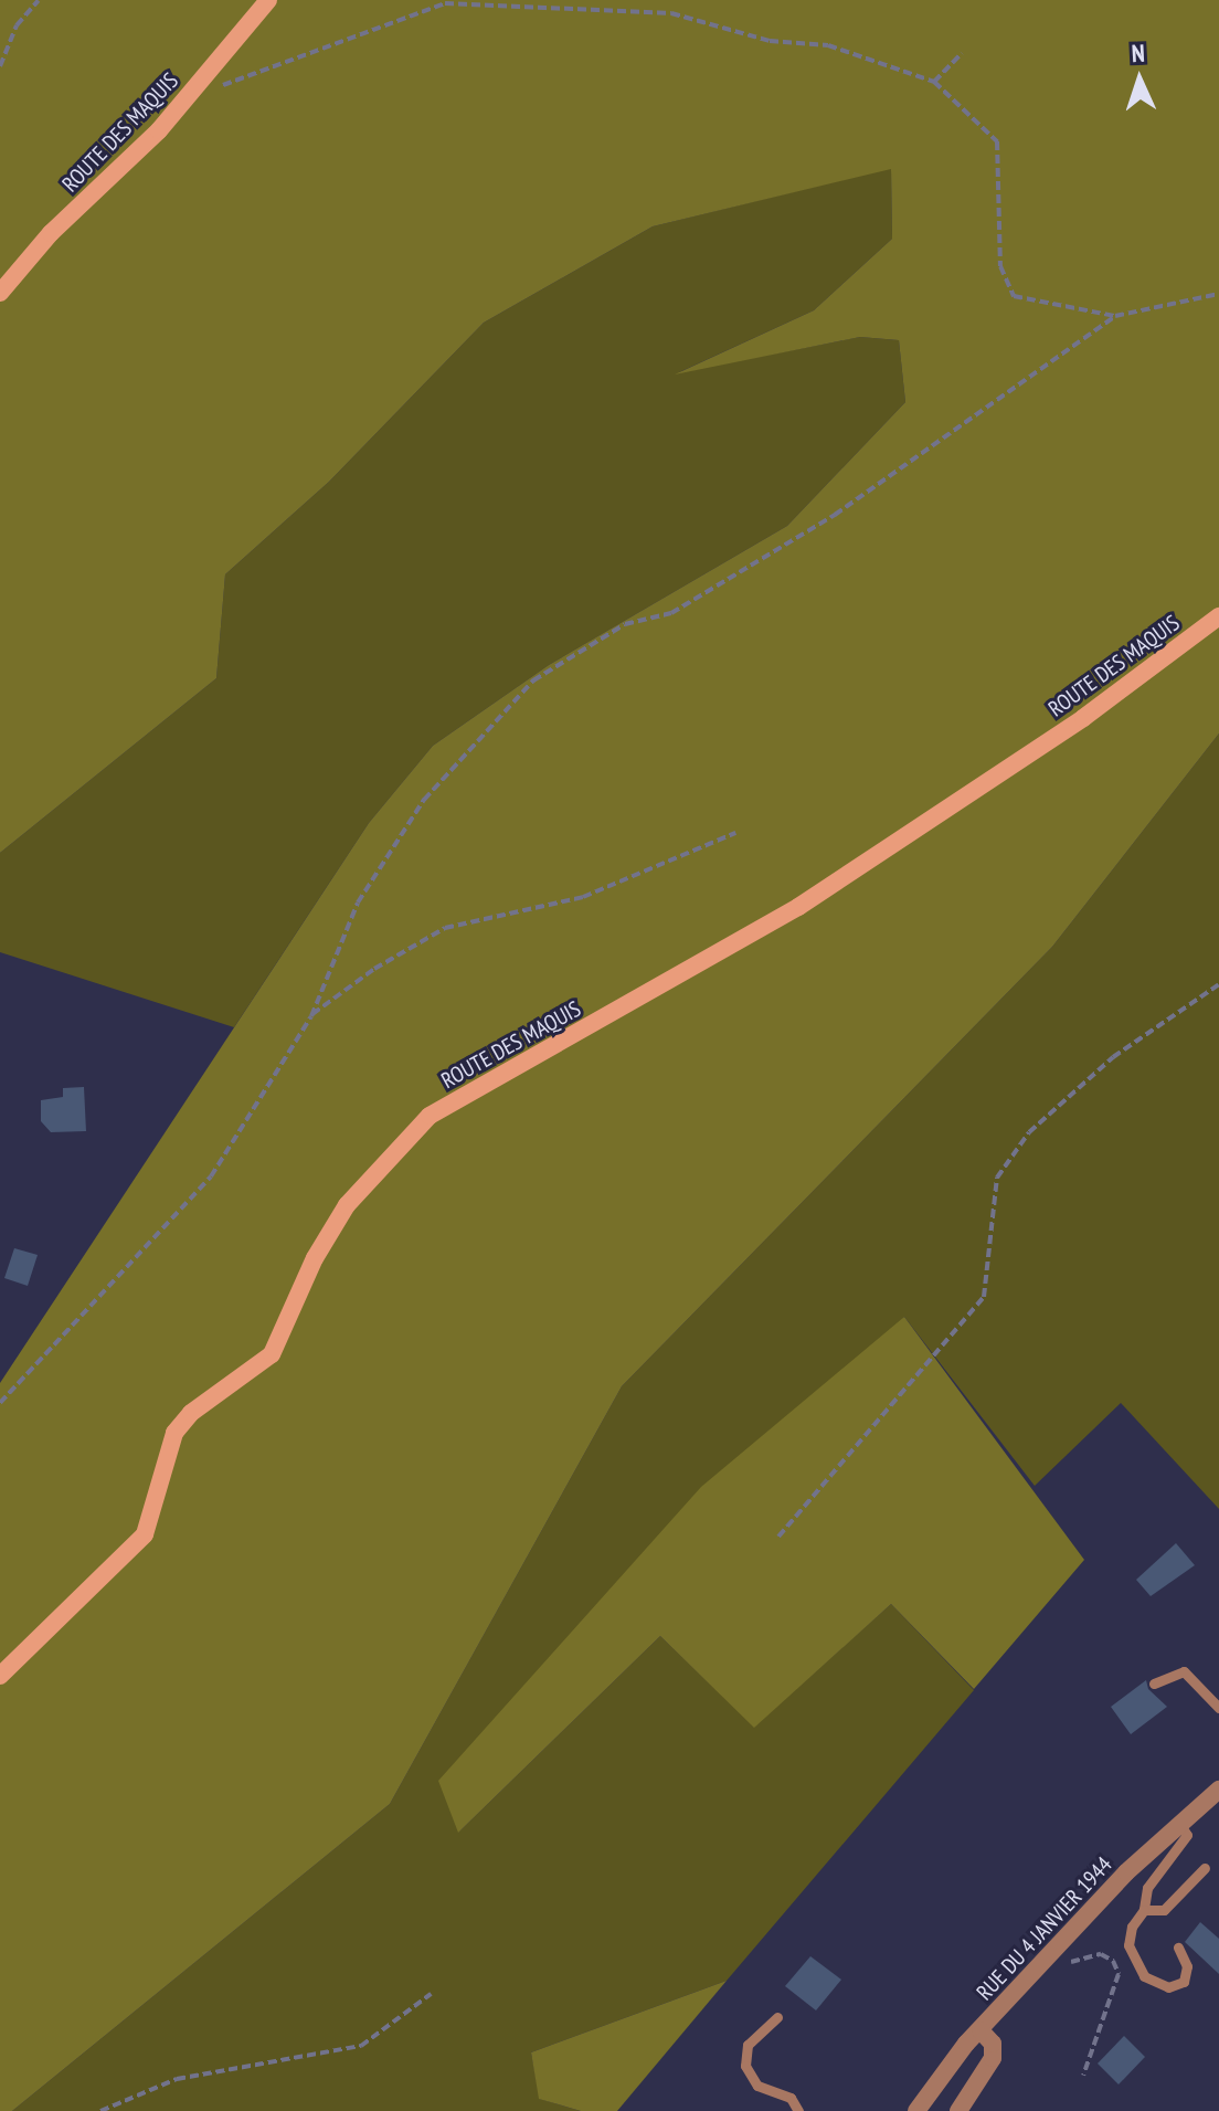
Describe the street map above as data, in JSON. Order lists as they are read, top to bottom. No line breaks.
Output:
{"streets":{"street":["ROUTE DES MAQUIS","RUE DU 4 JANVIER 1944"]},"north":"top"}
